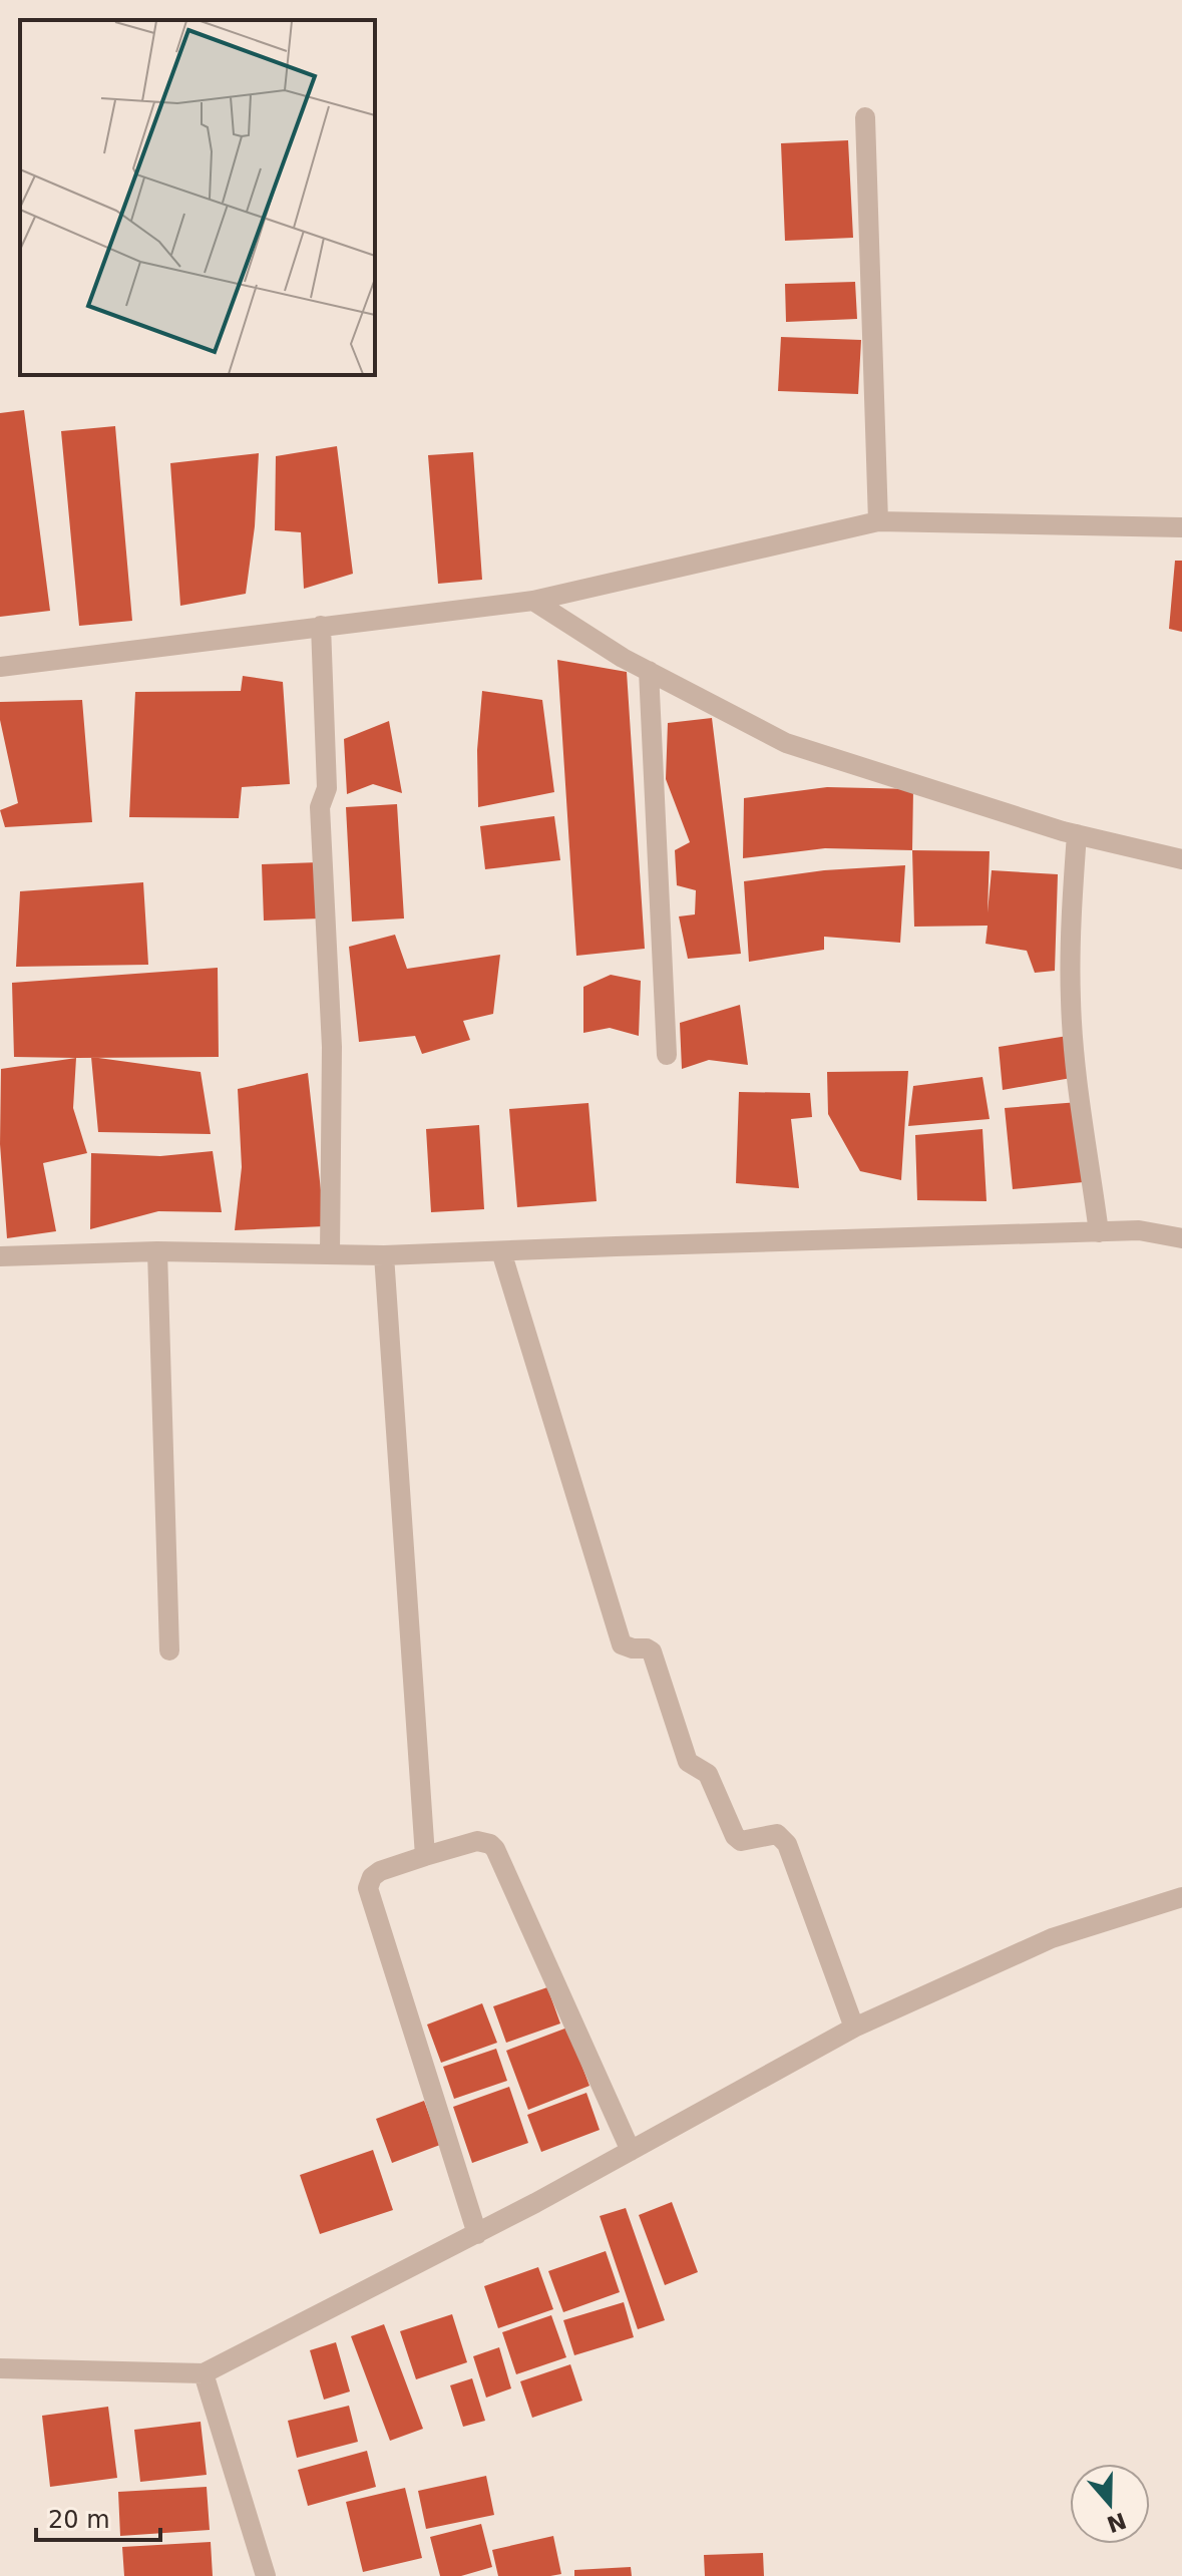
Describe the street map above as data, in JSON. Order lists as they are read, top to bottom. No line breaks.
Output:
{"scale_bar":"20 m","north":"bottom"}
